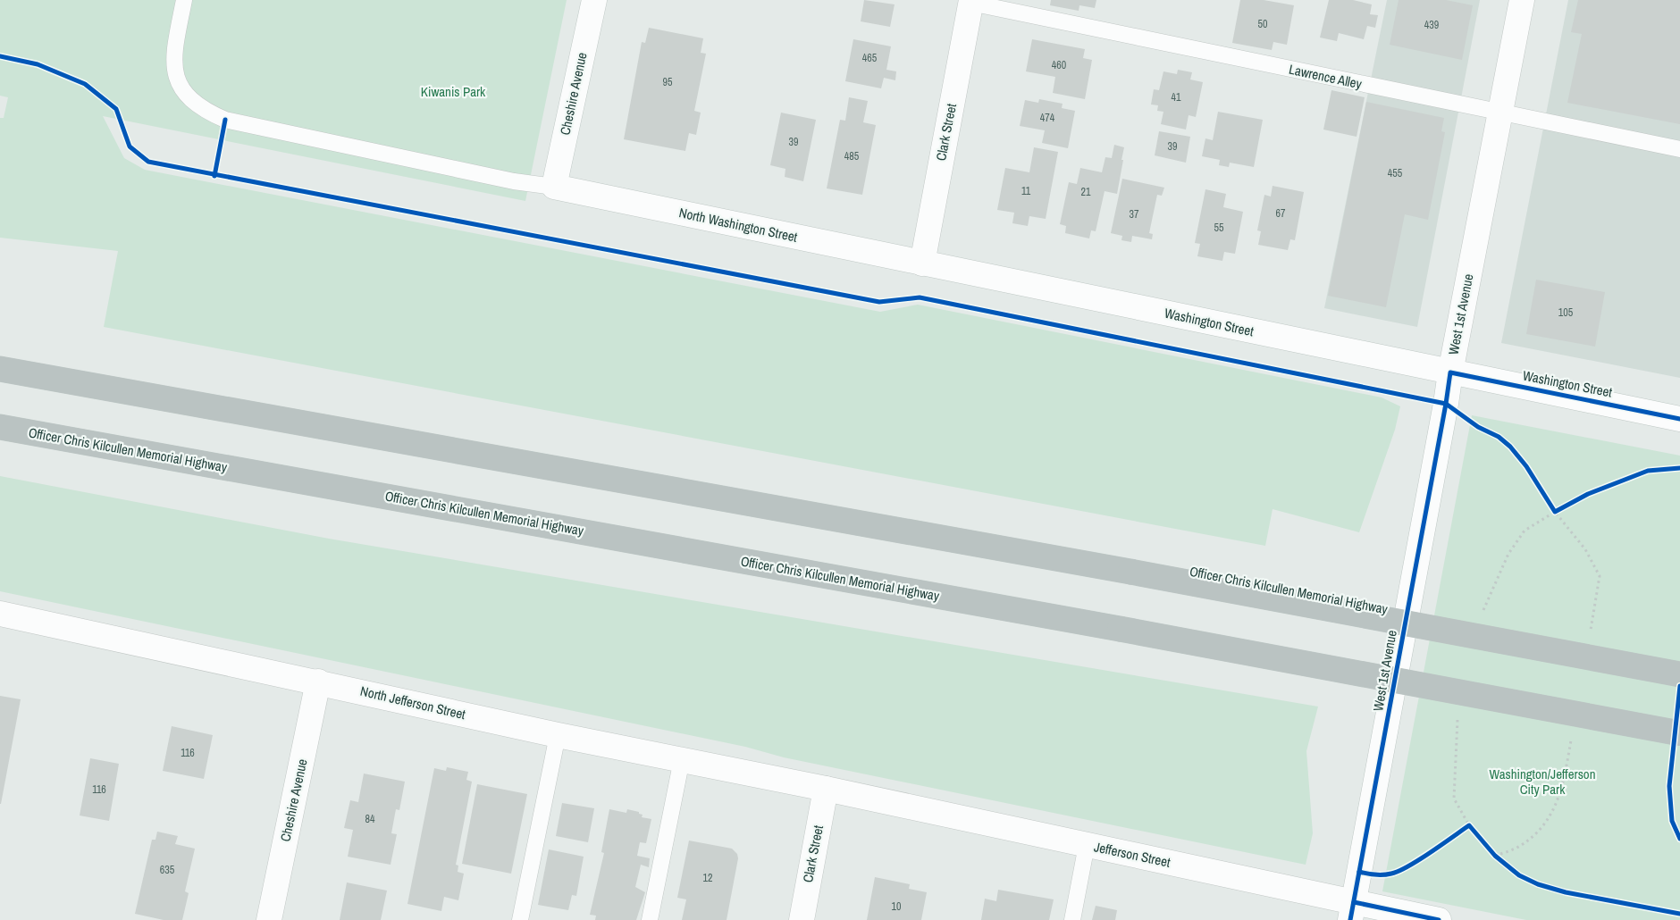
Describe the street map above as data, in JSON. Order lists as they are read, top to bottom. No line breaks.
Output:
{"streets":{"highway":["Officer Chris Kilcullen Memorial Highway"],"street":["Cheshire Avenue","Clark Street","North Washington Street","West 1st Avenue","Washington Street","North Jefferson Street","Jefferson Street"],"lane":["Lawrence Alley"]},"crossings":[["Lawrence Alley","Clark Street"],["Lawrence Alley","West 1st Avenue"],["Cheshire Avenue","North Washington Street"],["Cheshire Avenue","North Jefferson Street"],["Clark Street","North Washington Street"],["Clark Street","Washington Street"],["Clark Street","North Jefferson Street"],["Clark Street","Jefferson Street"],["North Washington Street","Washington Street"],["West 1st Avenue","Washington Street"],["West 1st Avenue","Jefferson Street"],["North Jefferson Street","Jefferson Street"]],"parks":["Kiwanis Park","Washington/Jefferson City Park"],"house_numbers":["50","439","465","460","95","41","474","39","39","485","455","11","21","67","37","55","105","116","116","84","635","12","10"]}
